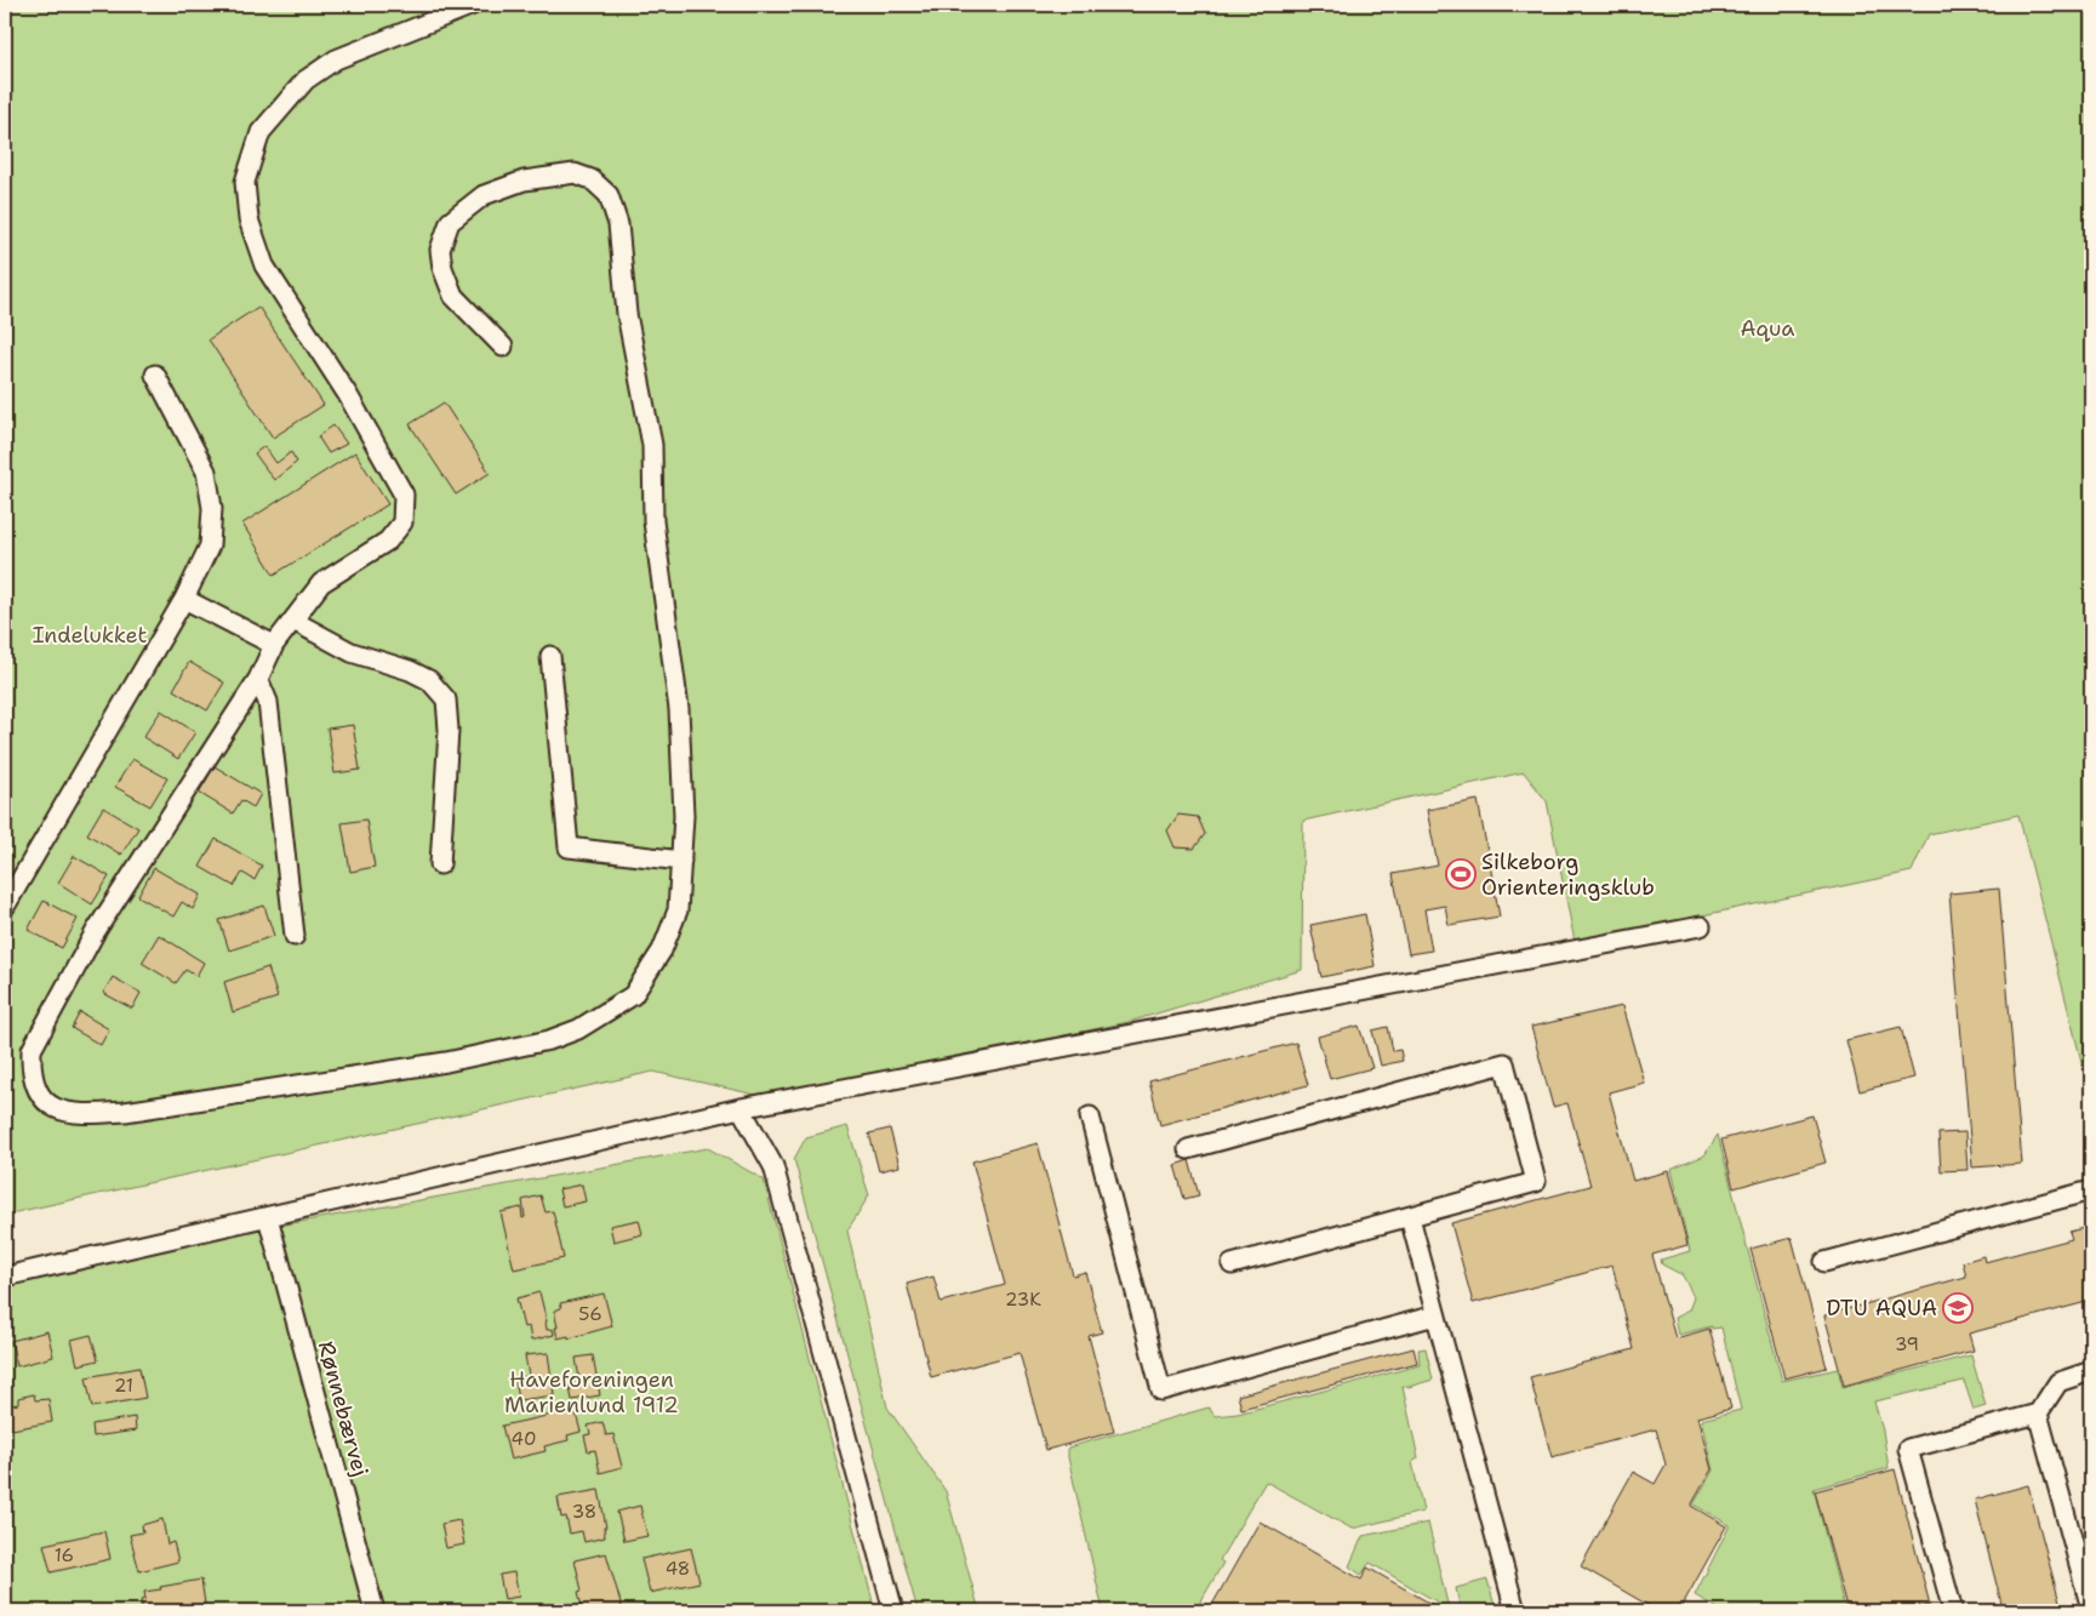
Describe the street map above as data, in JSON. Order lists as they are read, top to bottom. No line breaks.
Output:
{"streets":{"lane":["Rønnebærvej"]},"parks":["Aqua","Indelukket","Haveforeningen Marienlund 1912"],"places":{"sports":["Silkeborg Orienteringsklub"],"school or university":["DTU AQUA"]},"house_numbers":["23K","56","39","21","40","38","16","48"]}
